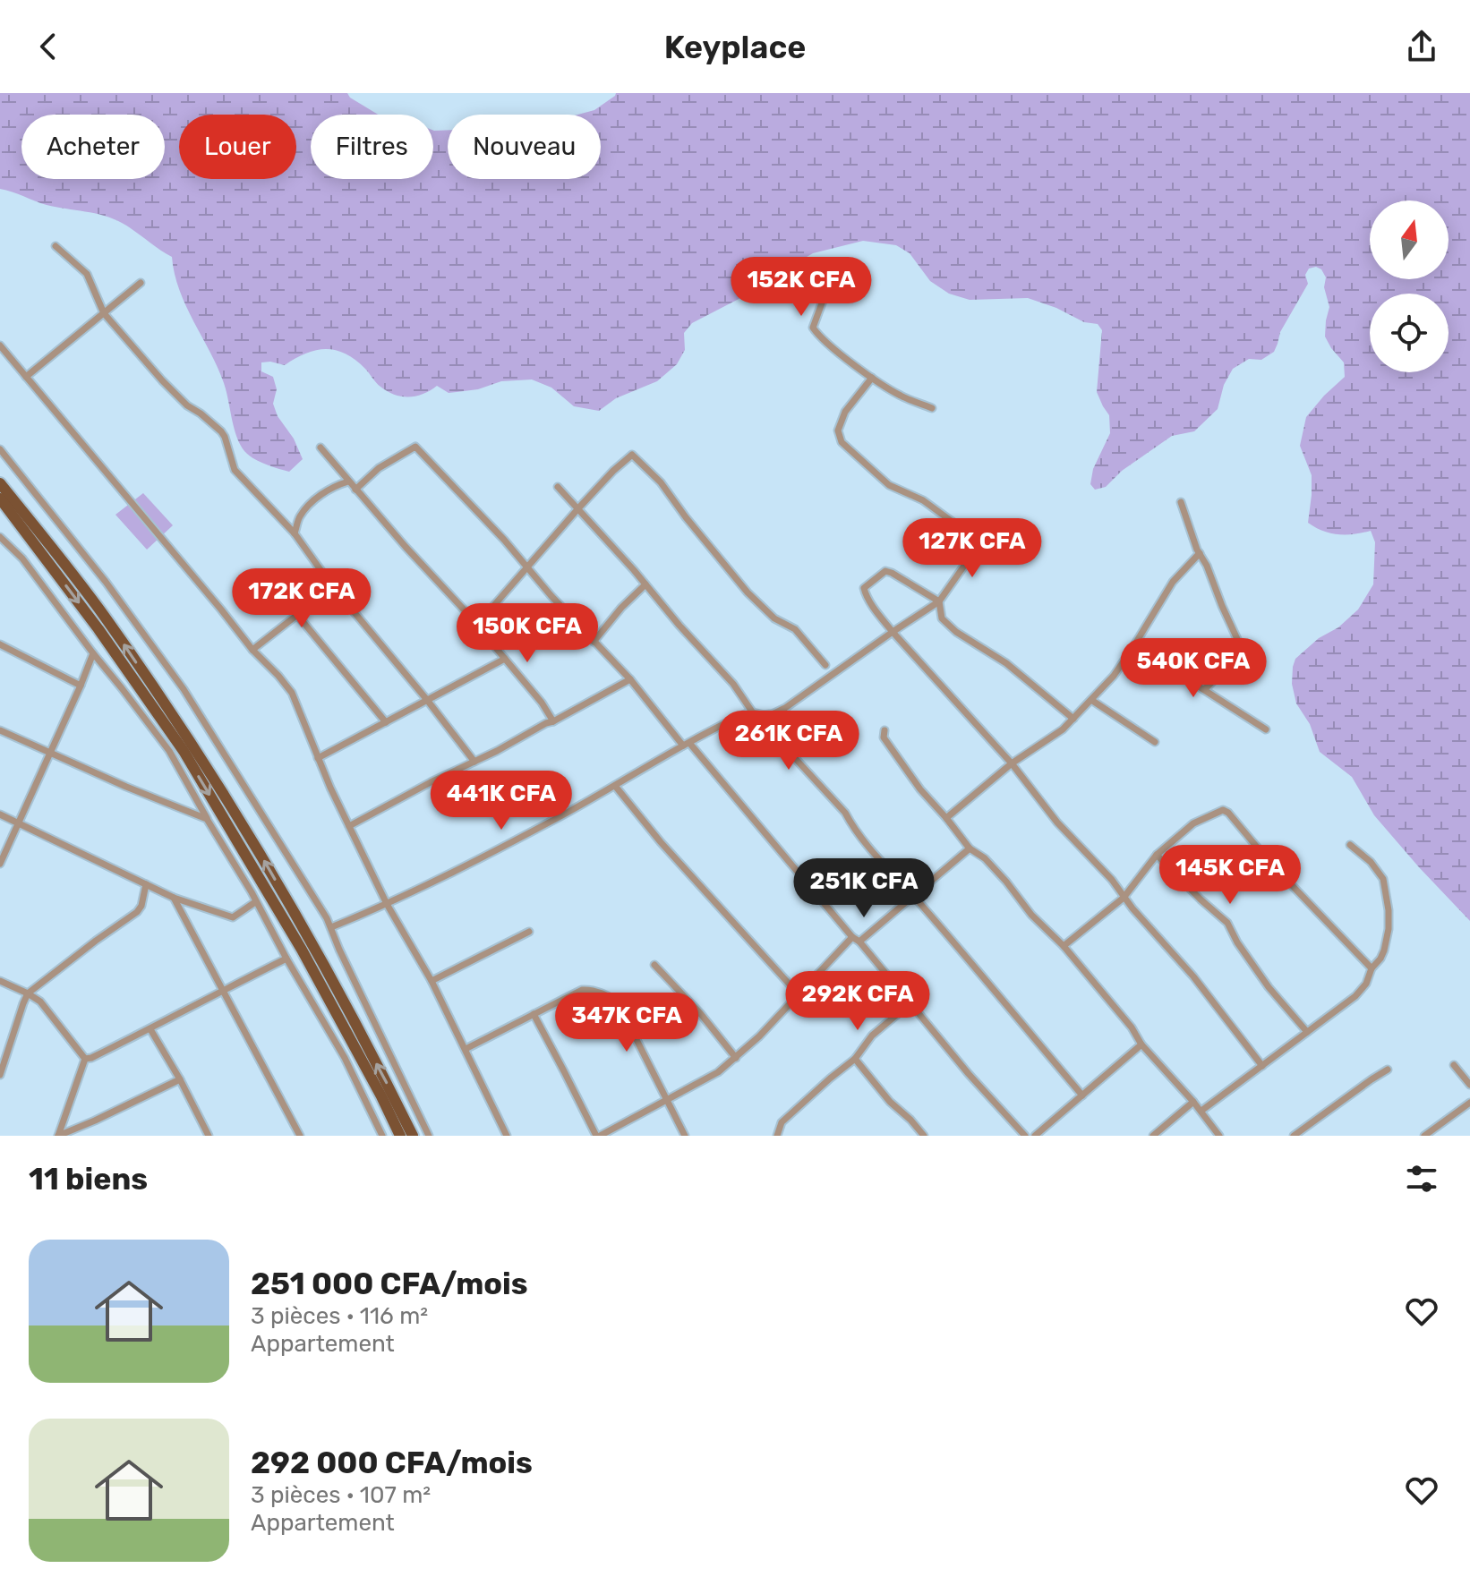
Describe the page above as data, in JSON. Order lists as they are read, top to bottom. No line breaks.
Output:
{"north":"top","page":{"header":"Keyplace","chip":["Acheter","Louer","Filtres","Nouveau"],"price":["152K CFA","127K CFA","172K CFA","150K CFA","540K CFA","261K CFA","441K CFA","145K CFA","251K CFA","292K CFA","347K CFA"],"heading":"11 biens","list":[{"name":"251 000 CFA/mois","note":"3 pièces · 116 m² · Appartement"},{"name":"292 000 CFA/mois","note":"3 pièces · 107 m² · Appartement"}]}}
